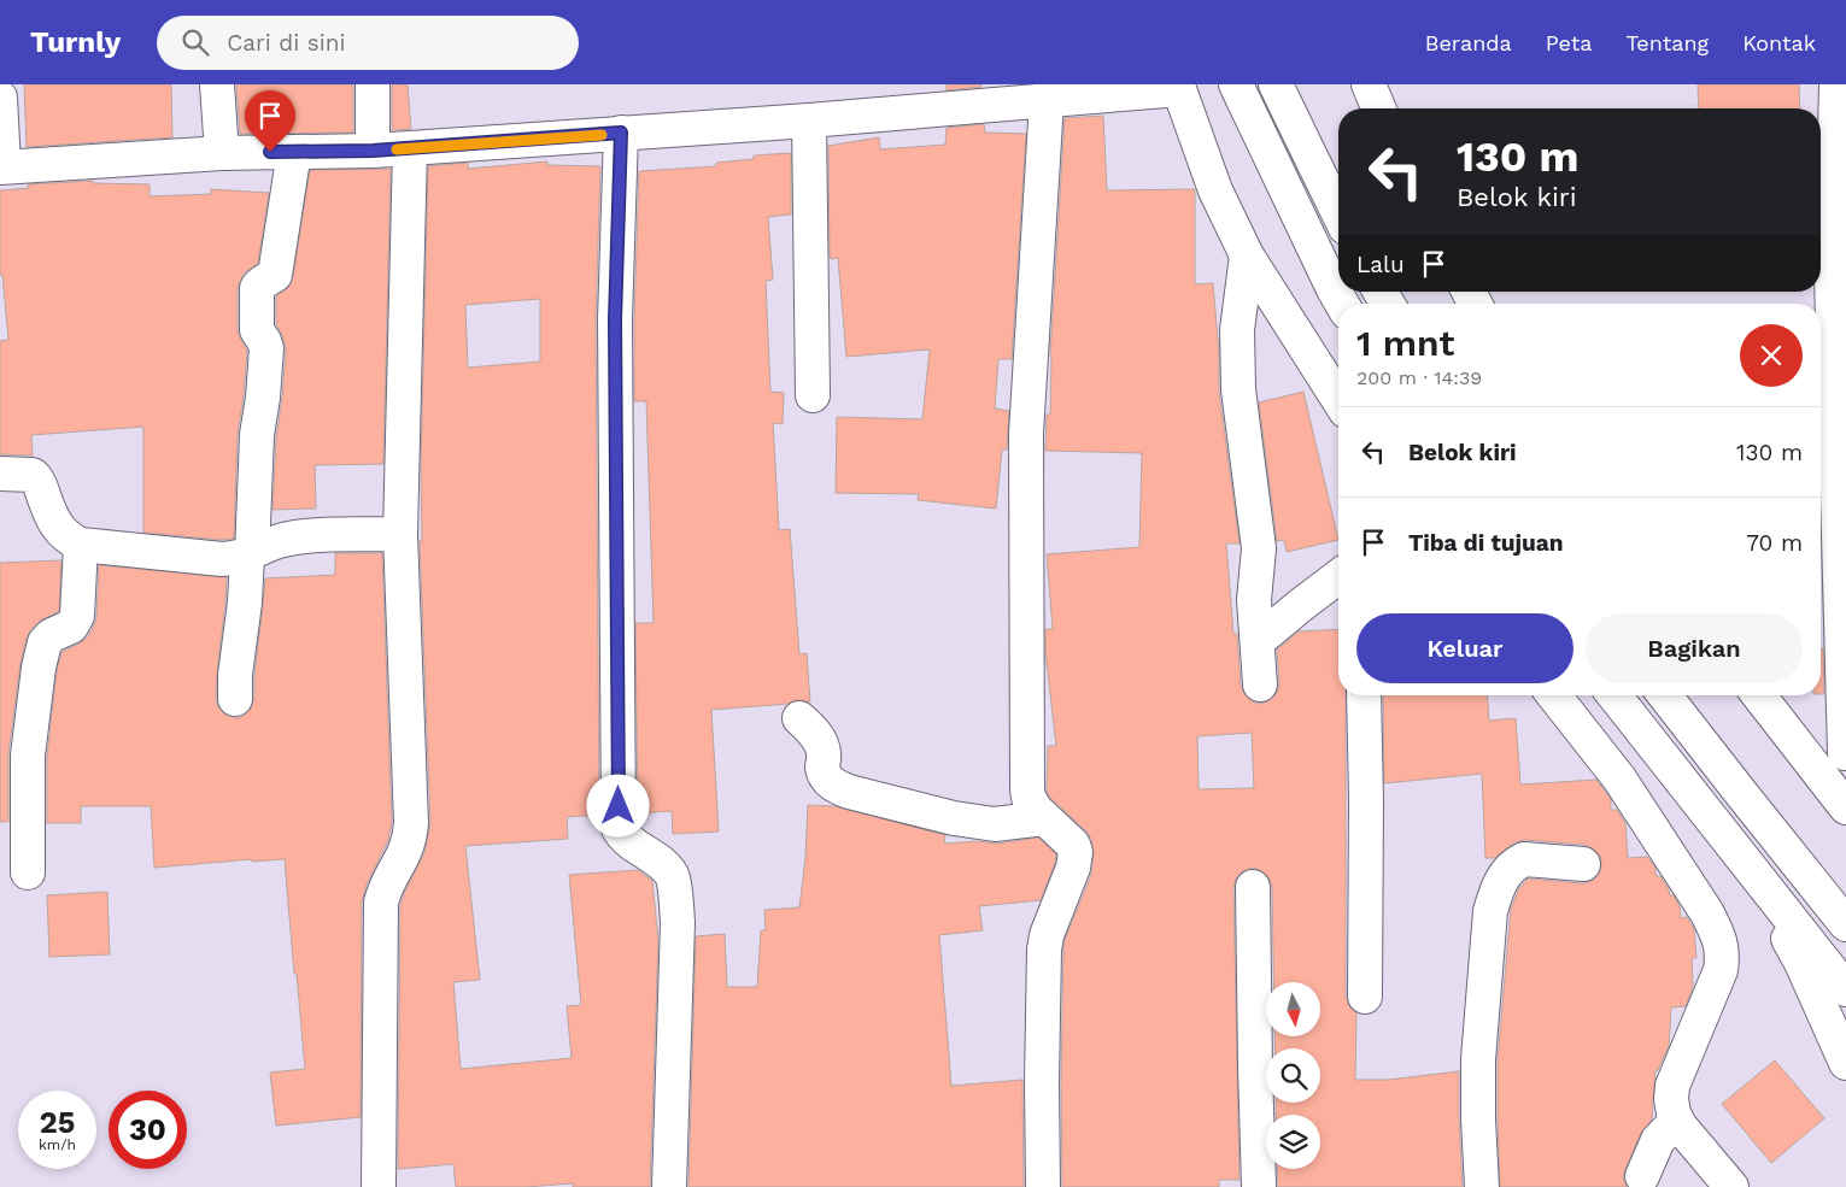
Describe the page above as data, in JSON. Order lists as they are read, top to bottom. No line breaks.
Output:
{"north":"bottom","page":{"header":"Turnly","search":"Cari di sini","nav":["Beranda","Peta","Tentang","Kontak"],"turn":["130 m","Belok kiri"],"then":"Lalu","heading":["1 mnt","200 m · 14:39"],"list":[{"name":"Belok kiri","value":"130 m"},{"name":"Tiba di tujuan","value":"70 m"}],"buttons":["Keluar","Bagikan"],"speed":"25 km/h","limit":"30"}}
